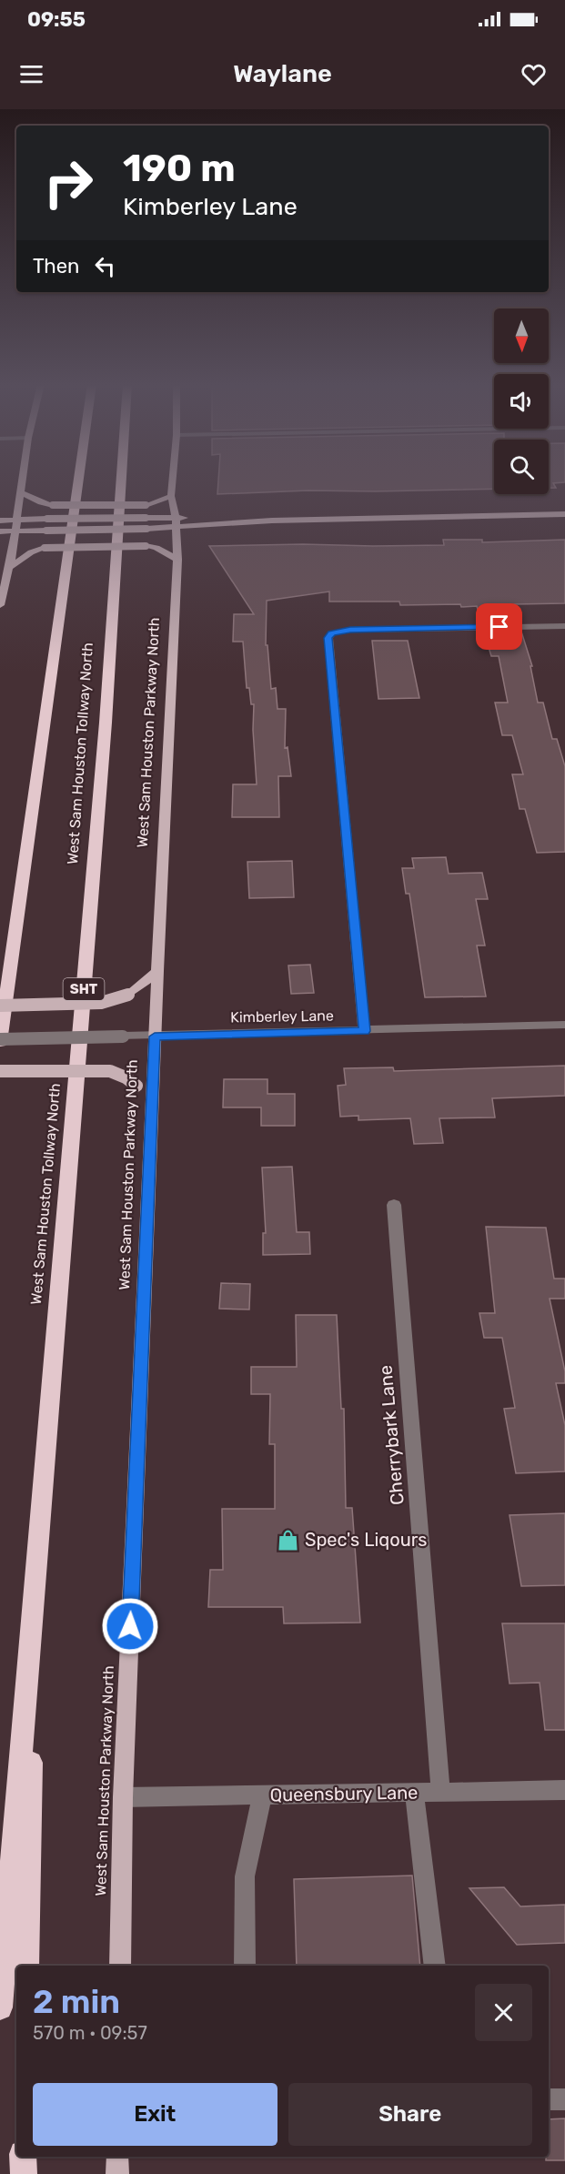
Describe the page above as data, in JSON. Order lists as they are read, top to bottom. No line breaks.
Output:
{"streets":{"highway":["West Sam Houston Tollway North","SHT"],"main road":["West Sam Houston Parkway North"],"street":["Kimberley Lane","Cherrybark Lane","Queensbury Lane"]},"crossings":[["West Sam Houston Parkway North","Kimberley Lane"],["West Sam Houston Parkway North","Queensbury Lane"],["West Sam Houston Tollway North","Kimberley Lane"],["Cherrybark Lane","Queensbury Lane"]],"places":{"shop":["Spec's Liqours"]},"north":"bottom","page":{"status":"09:55","header":"Waylane","turn":["190 m","Kimberley Lane"],"then":"Then","heading":["2 min","570 m · 09:57"],"buttons":["Exit","Share"]}}
